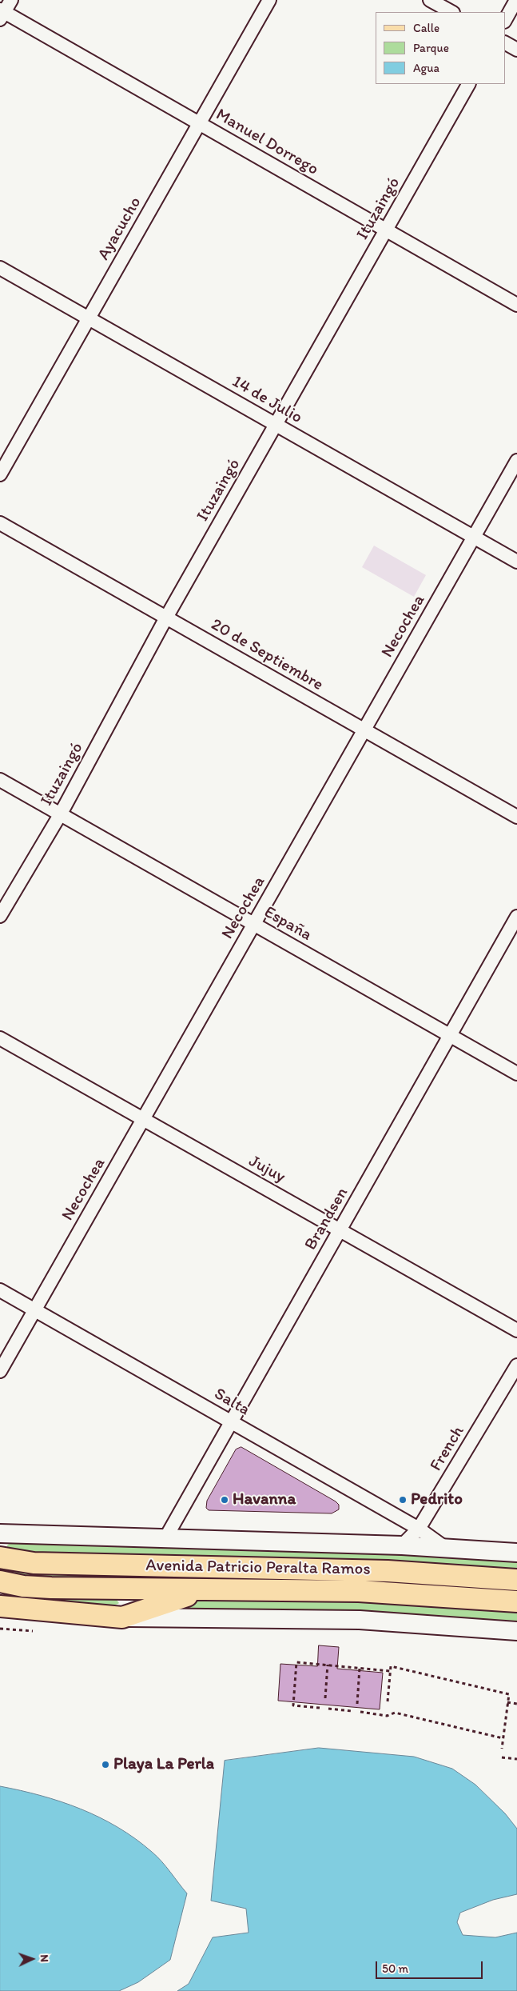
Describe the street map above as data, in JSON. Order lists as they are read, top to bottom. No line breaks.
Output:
{"streets":{"main road":["Avenida Patricio Peralta Ramos"],"street":["Manuel Dorrego","Ituzaingó","Ayacucho","14 de Julio","Necochea","20 de Septiembre","España","Jujuy","Brandsen","Salta","French"]},"crossings":[["Manuel Dorrego","Ituzaingó"],["Manuel Dorrego","Ayacucho"],["Ituzaingó","14 de Julio"],["Ituzaingó","20 de Septiembre"],["Ituzaingó","España"],["Ayacucho","14 de Julio"],["14 de Julio","Necochea"],["Necochea","20 de Septiembre"],["Necochea","España"],["Necochea","Jujuy"],["Necochea","Salta"],["España","Brandsen"],["Jujuy","Brandsen"],["Brandsen","Salta"],["Brandsen","Avenida Patricio Peralta Ramos"],["Salta","French"],["Salta","Avenida Patricio Peralta Ramos"],["French","Avenida Patricio Peralta Ramos"]],"places":["Havanna","Pedrito","Playa La Perla"],"legend":["Calle","Parque","Agua"],"scale_bar":"50 m","north":"right"}
